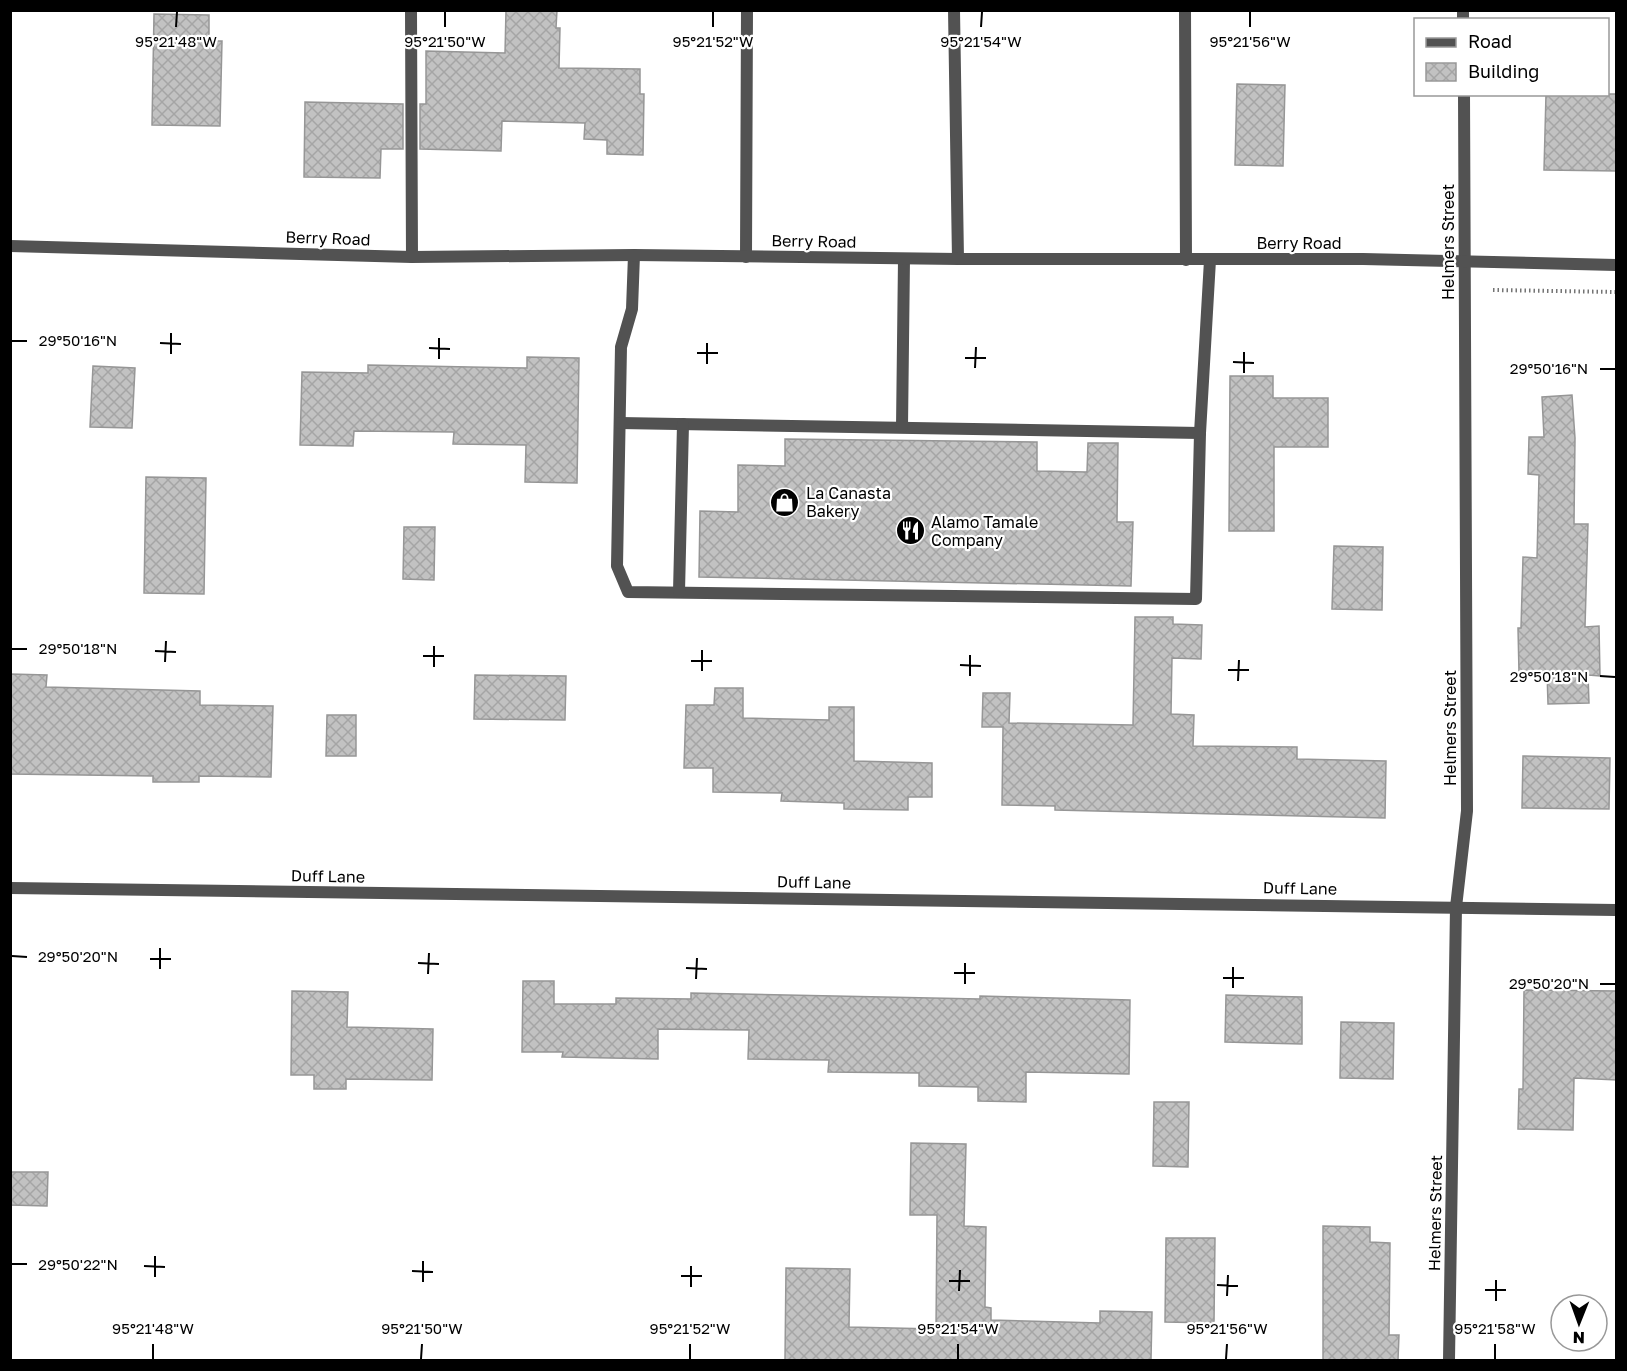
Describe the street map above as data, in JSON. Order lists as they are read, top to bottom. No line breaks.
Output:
{"streets":{"street":["Berry Road","Helmers Street","Duff Lane"]},"crossings":[["Berry Road","Helmers Street"],["Helmers Street","Duff Lane"]],"places":{"shop":["La Canasta Bakery"],"restaurant":["Alamo Tamale Company"]},"legend":["Road","Building"],"north":"bottom","coordinates":["95°21'48\"W","95°21'50\"W","95°21'52\"W","95°21'54\"W","95°21'56\"W","29°50'16\"N","29°50'18\"N","29°50'20\"N","29°50'22\"N","95°21'58\"W"]}
